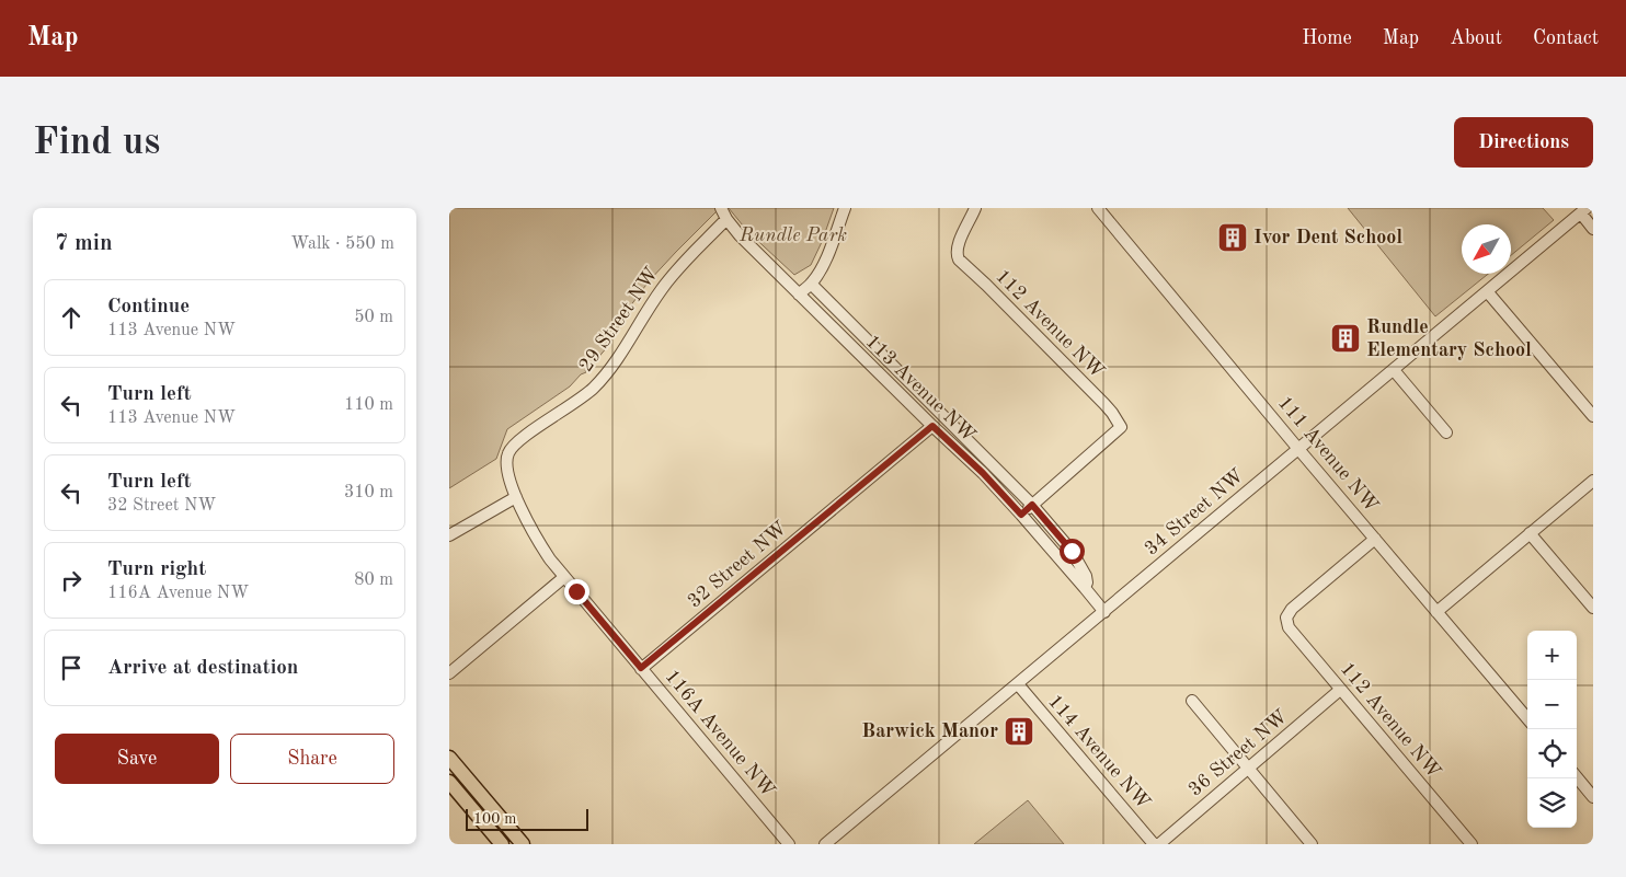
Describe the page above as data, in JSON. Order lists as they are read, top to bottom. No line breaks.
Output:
{"streets":{"street":["29 Street NW","112 Avenue NW","113 Avenue NW","111 Avenue NW","34 Street NW","32 Street NW","116A Avenue NW","114 Avenue NW","36 Street NW"]},"crossings":[["29 Street NW","113 Avenue NW"],["29 Street NW","116A Avenue NW"],["112 Avenue NW","113 Avenue NW"],["112 Avenue NW","111 Avenue NW"],["112 Avenue NW","36 Street NW"],["113 Avenue NW","34 Street NW"],["113 Avenue NW","32 Street NW"],["111 Avenue NW","34 Street NW"],["34 Street NW","114 Avenue NW"],["32 Street NW","116A Avenue NW"]],"parks":["Rundle Park"],"places":{"building":["Ivor Dent School","Rundle Elementary School","Barwick Manor"]},"scale_bar":"100 m","north":"bottom left","page":{"header":"Map","nav":["Home","Map","About","Contact"],"buttons":["Directions",["Save","Share"]],"title":"Find us","heading":["7 min","Walk · 550 m"],"list":[["Continue","113 Avenue NW","50 m"],["Turn left","113 Avenue NW","110 m"],["Turn left","32 Street NW","310 m"],["Turn right","116A Avenue NW","80 m"],"Arrive at destination"],"map_buttons":["+","−"],"scale":"100 m"}}
